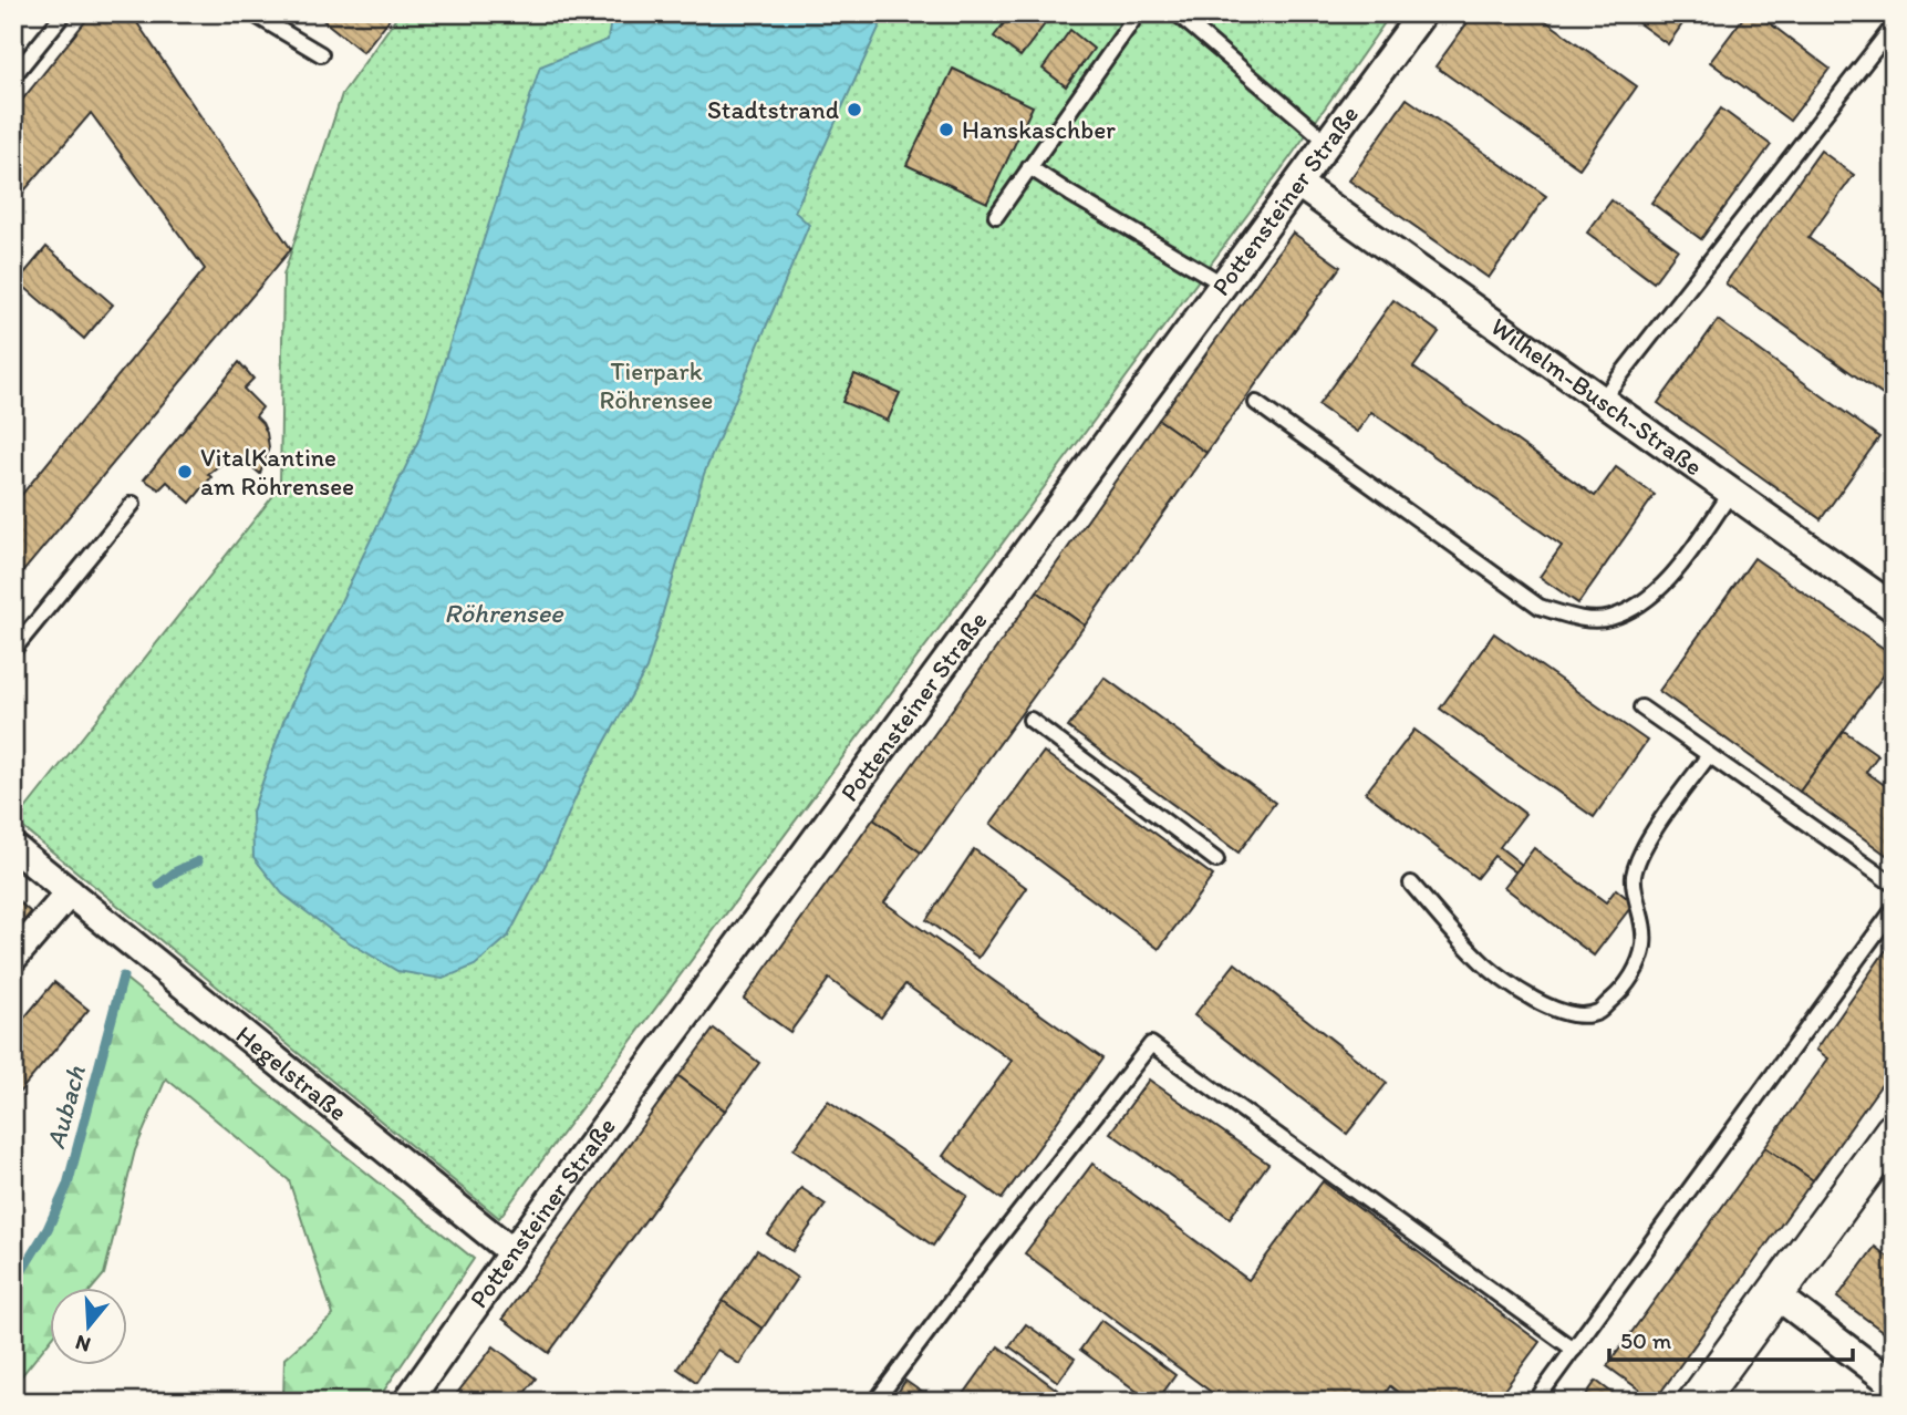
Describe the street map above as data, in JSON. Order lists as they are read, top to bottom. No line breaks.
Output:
{"streets":{"street":["Pottensteiner Straße","Wilhelm-Busch-Straße","Hegelstraße"]},"crossings":[["Pottensteiner Straße","Wilhelm-Busch-Straße"],["Pottensteiner Straße","Hegelstraße"]],"water":["Röhrensee","Aubach"],"parks":["Tierpark Röhrensee"],"places":["Stadtstrand","Hanskaschber","VitalKantine am Röhrensee"],"scale_bar":"50 m","north":"bottom"}
